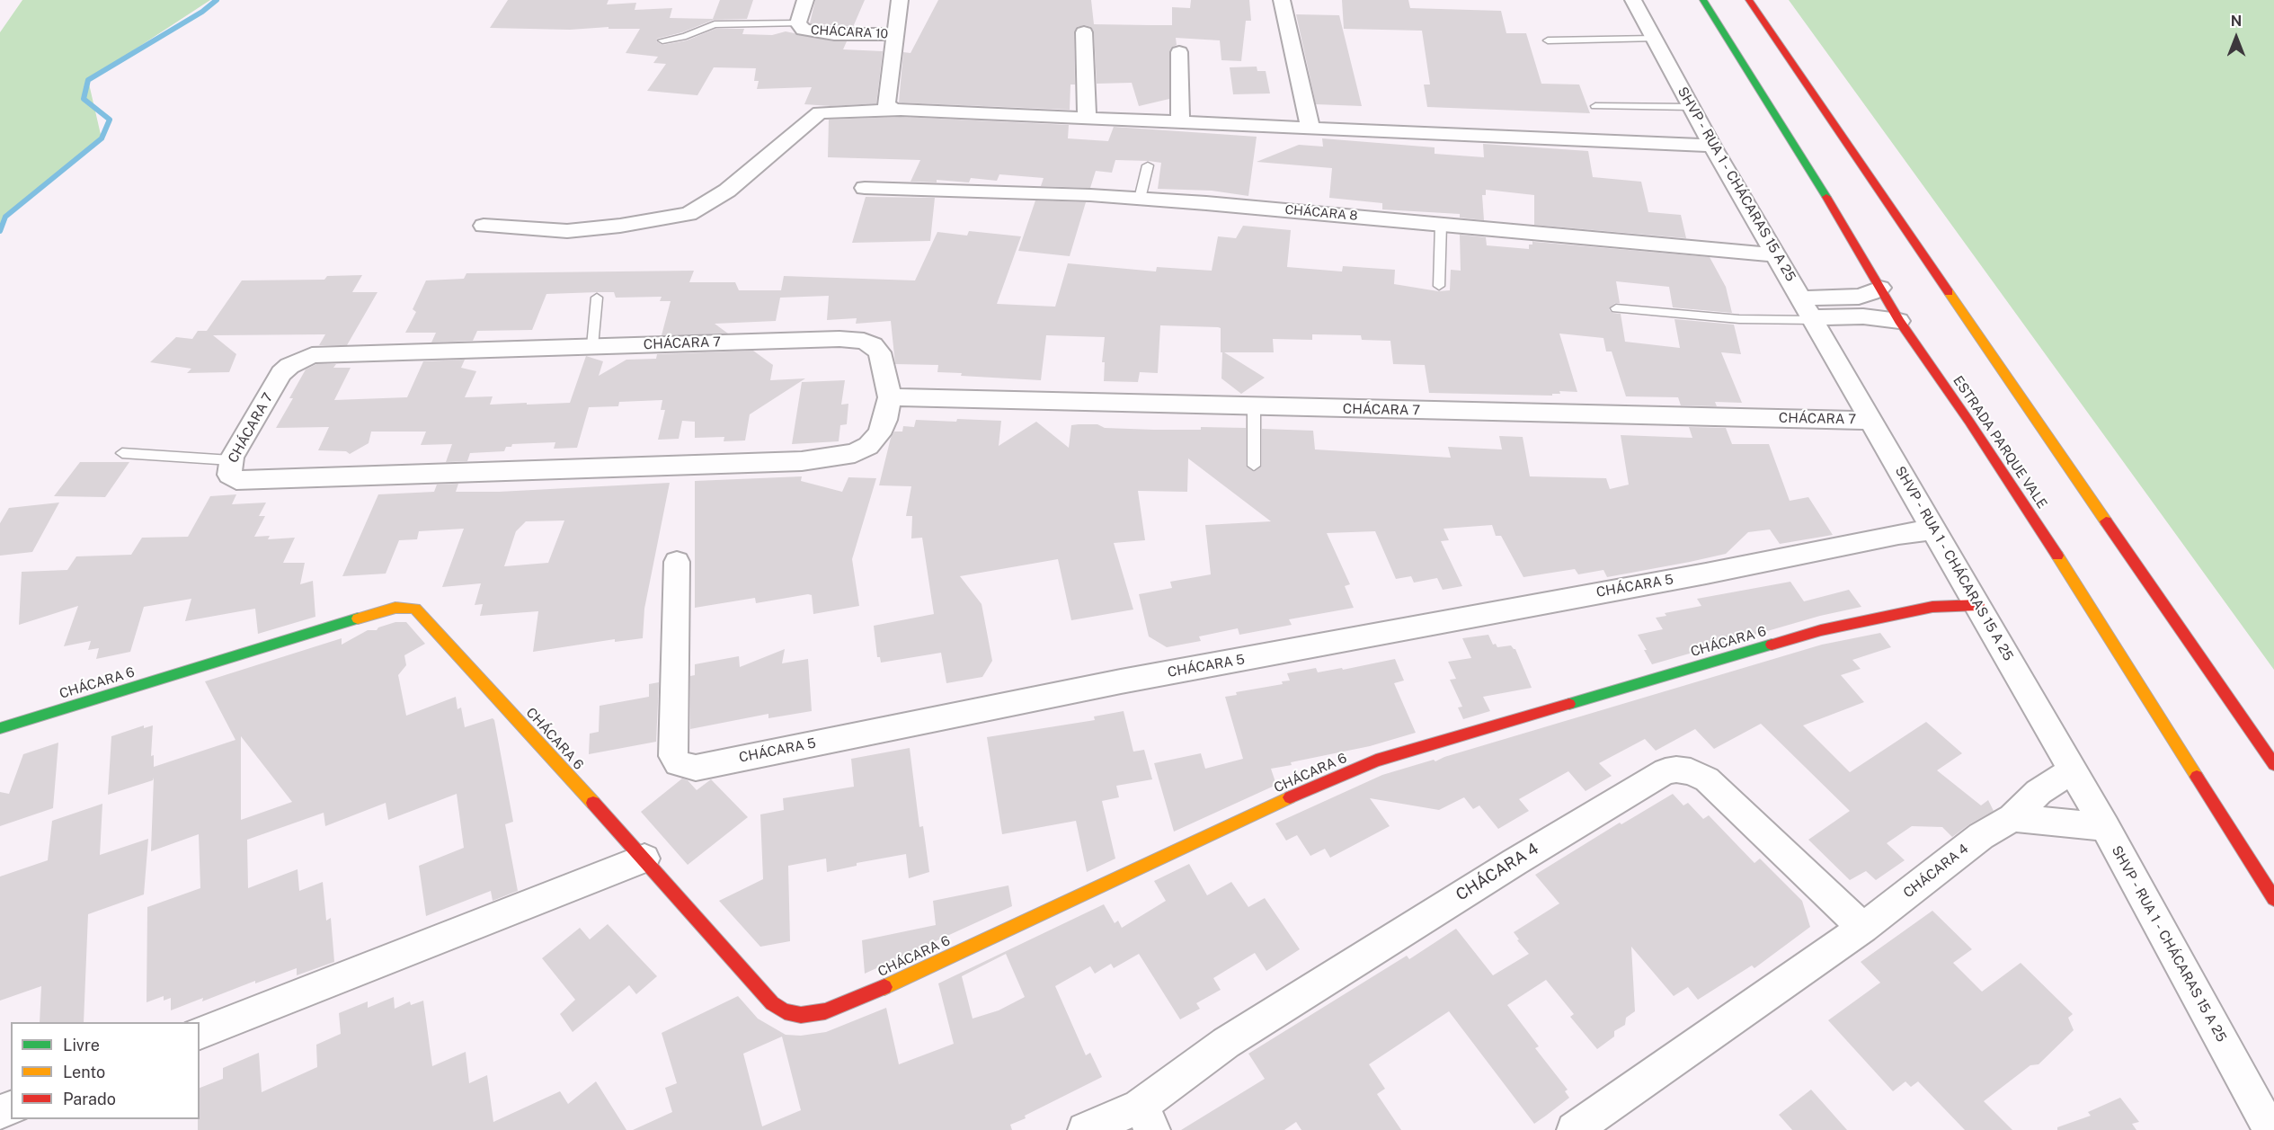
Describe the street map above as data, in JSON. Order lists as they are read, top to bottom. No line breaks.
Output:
{"streets":{"main road":["ESTRADA PARQUE VALE","CHÁCARA 6"],"street":["CHÁCARA 10","SHVP - RUA 1 - CHÁCARAS 15 A 25","CHÁCARA 8","CHÁCARA 7","CHÁCARA 5","CHÁCARA 4"]},"crossings":[["SHVP - RUA 1 - CHÁCARAS 15 A 25","CHÁCARA 8"],["SHVP - RUA 1 - CHÁCARAS 15 A 25","CHÁCARA 7"],["SHVP - RUA 1 - CHÁCARAS 15 A 25","CHÁCARA 5"],["SHVP - RUA 1 - CHÁCARAS 15 A 25","CHÁCARA 6"],["SHVP - RUA 1 - CHÁCARAS 15 A 25","CHÁCARA 4"]],"legend":["Livre","Lento","Parado"],"north":"top"}
